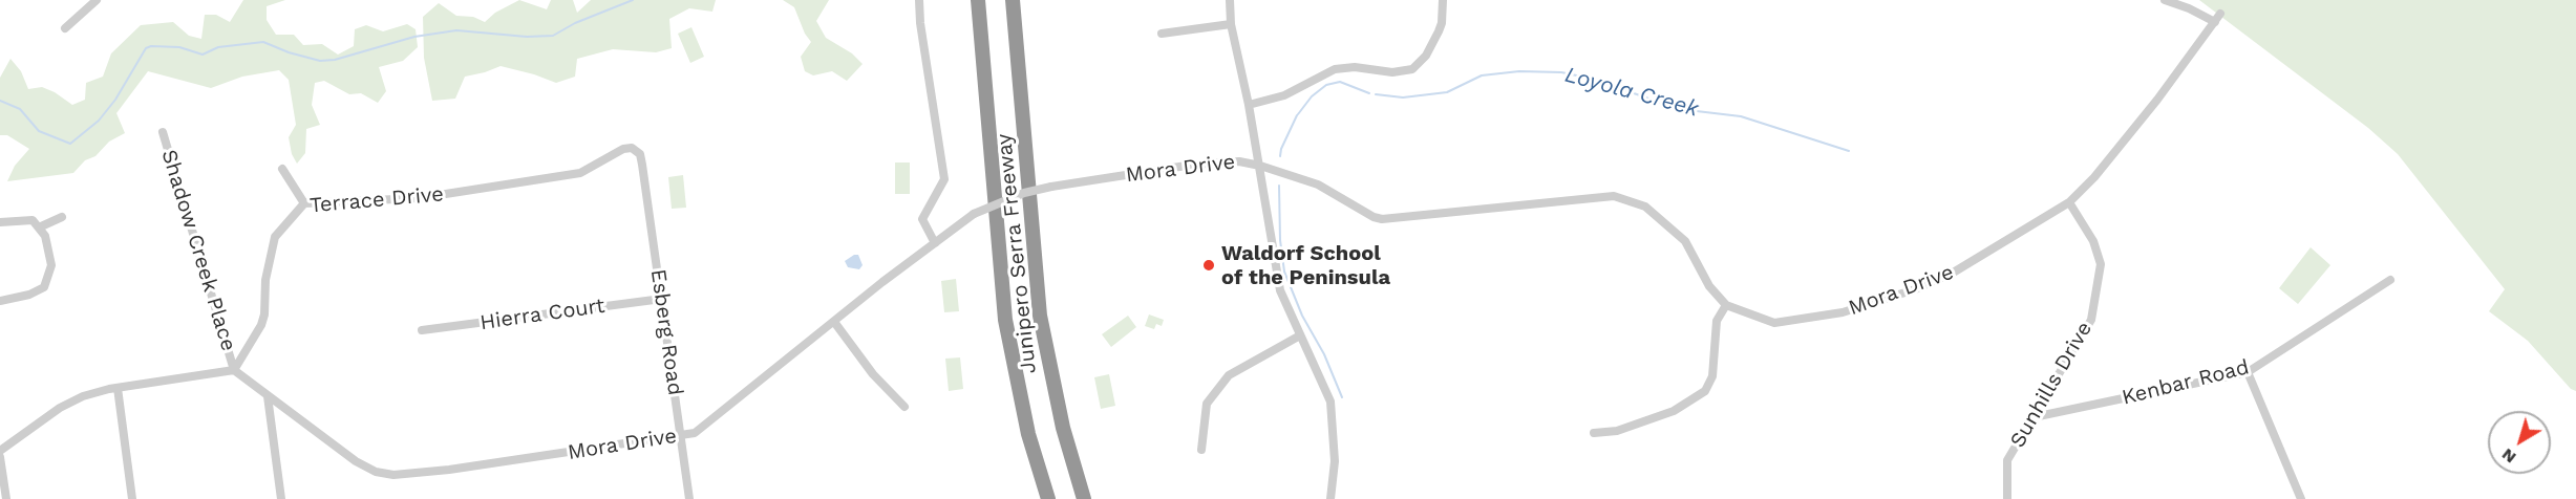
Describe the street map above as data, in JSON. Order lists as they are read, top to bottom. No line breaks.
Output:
{"streets":{"highway":["Junipero Serra Freeway"],"street":["Mora Drive","Terrace Drive","Shadow Creek Place","Hierra Court","Esberg Road","Kenbar Road","Sunhills Drive"]},"crossings":[["Mora Drive","Terrace Drive"],["Mora Drive","Shadow Creek Place"],["Mora Drive","Esberg Road"],["Mora Drive","Sunhills Drive"],["Terrace Drive","Shadow Creek Place"],["Terrace Drive","Esberg Road"],["Hierra Court","Esberg Road"],["Kenbar Road","Sunhills Drive"]],"water":["Loyola Creek"],"places":["Waldorf School of the Peninsula"],"north":"bottom left"}
